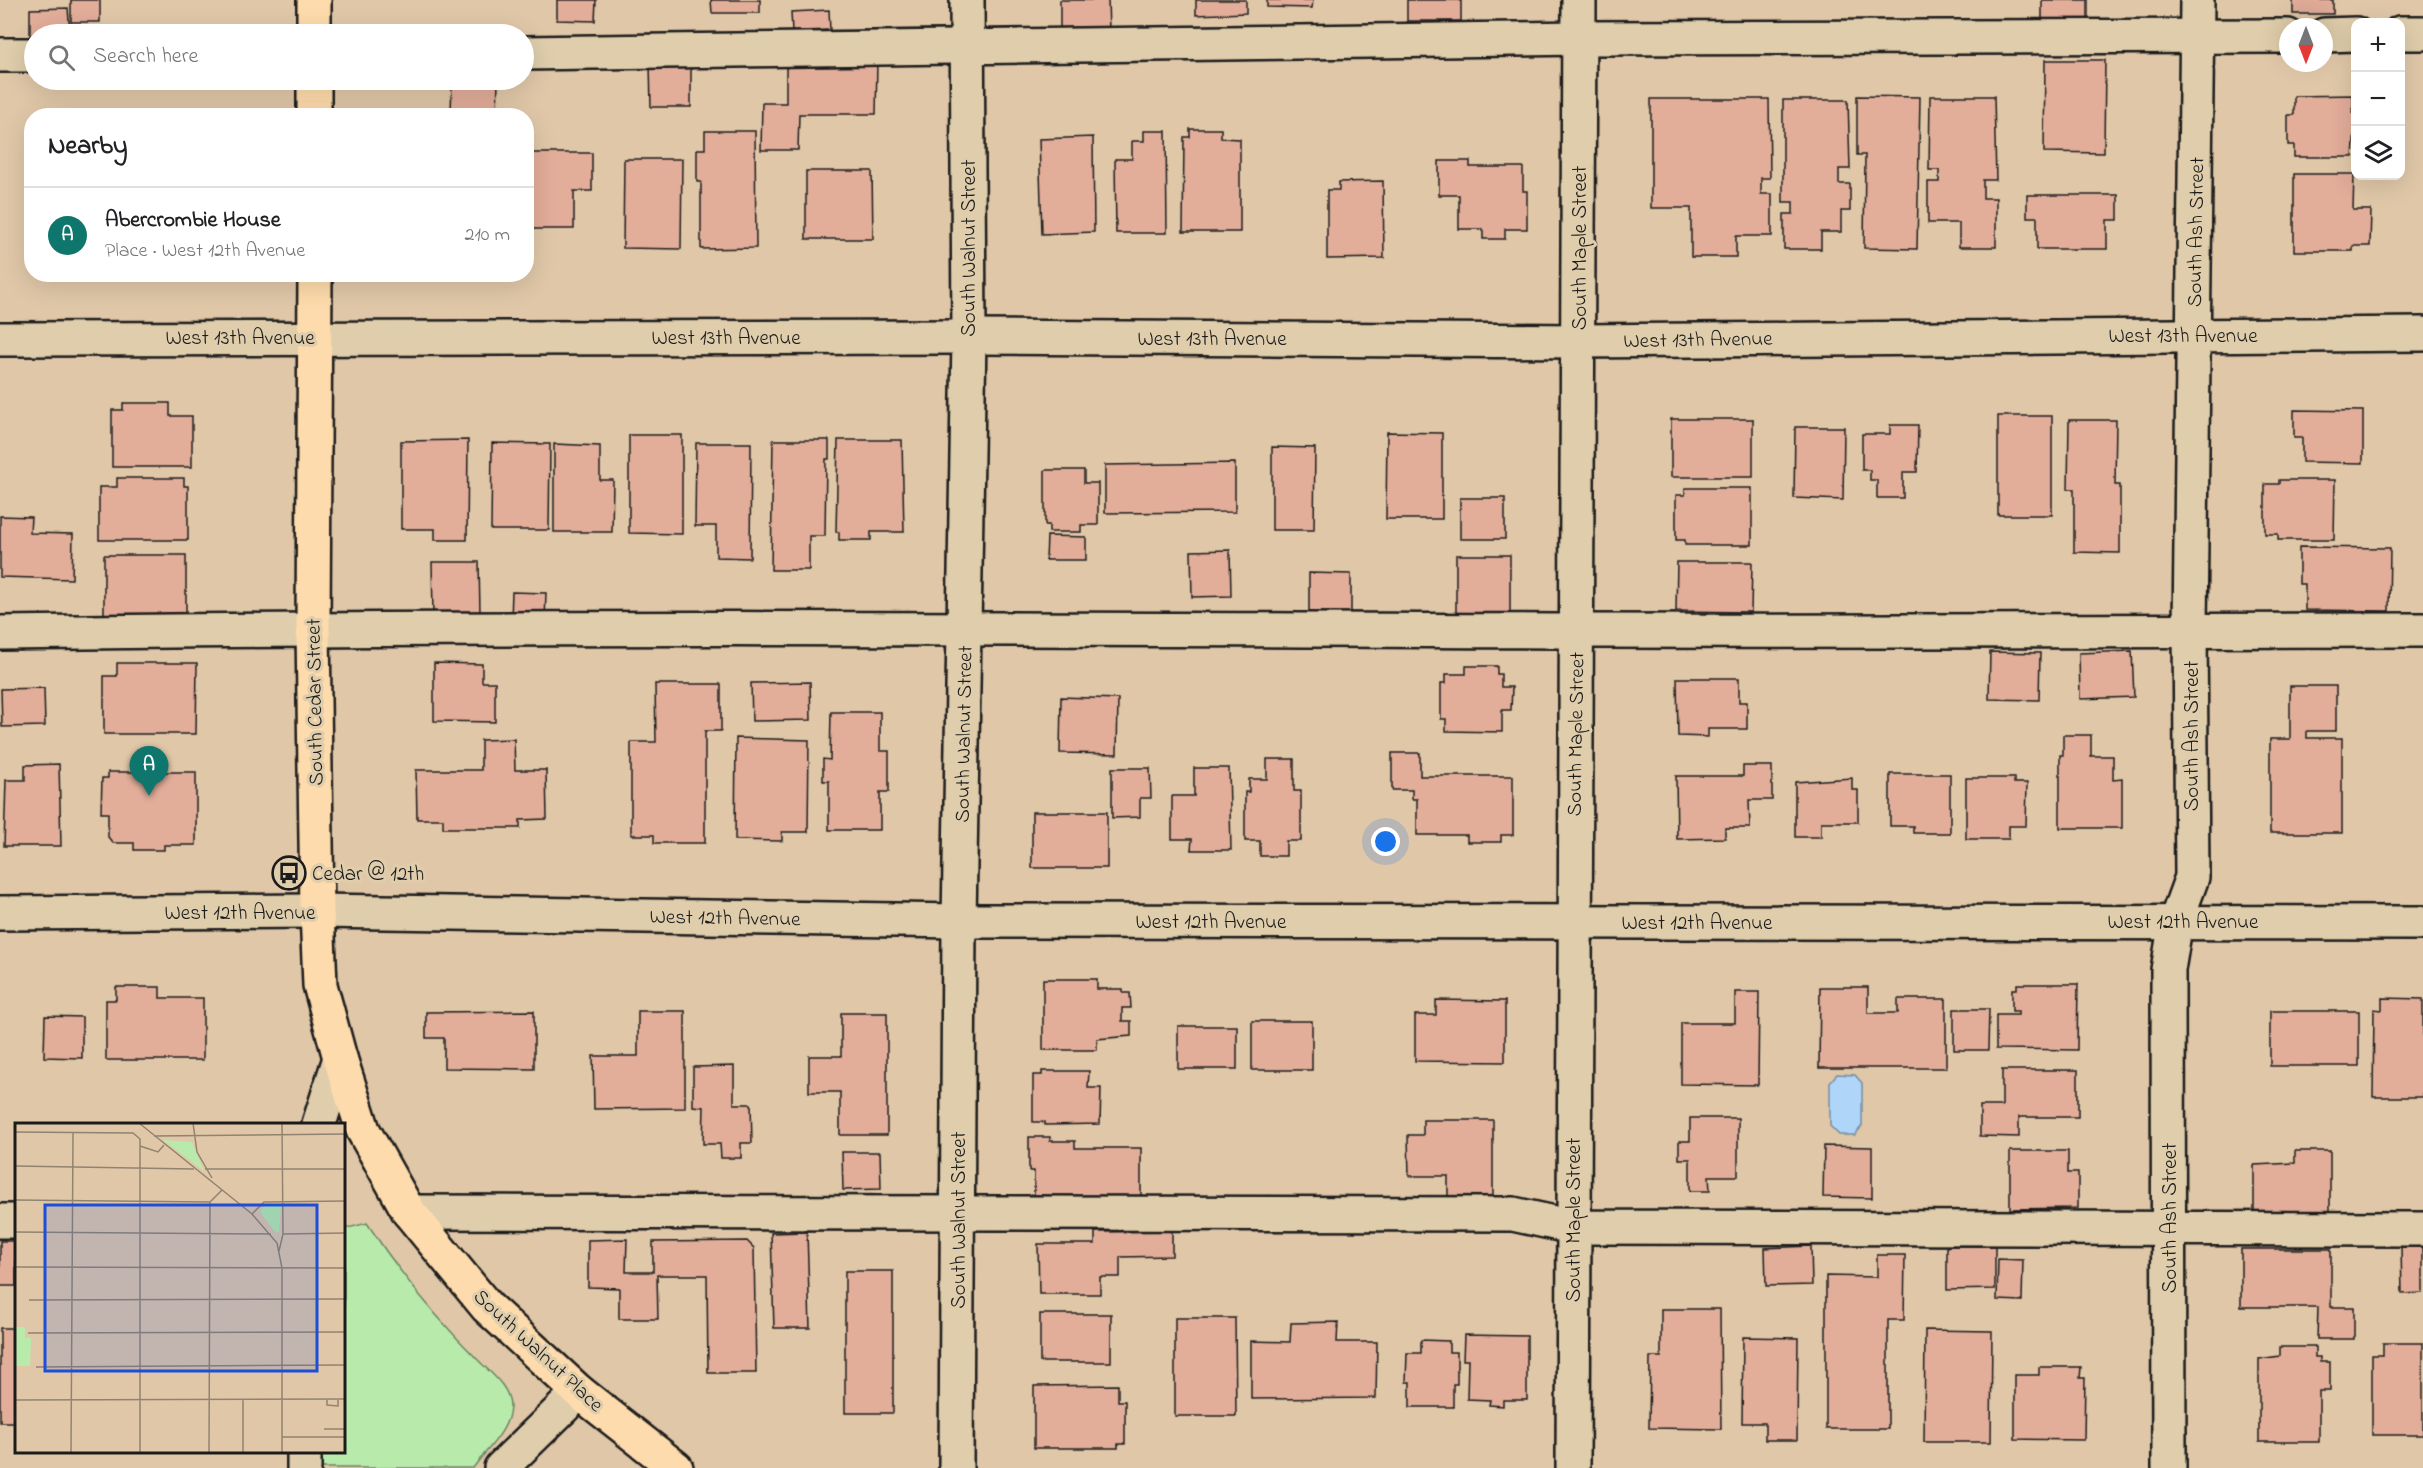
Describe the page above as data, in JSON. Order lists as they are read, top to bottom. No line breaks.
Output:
{"streets":{"main road":["South Cedar Street","South Walnut Place"],"street":["South Ash Street","South Walnut Street","South Maple Street","West 13th Avenue","West 12th Avenue"]},"crossings":[["South Ash Street","West 13th Avenue"],["South Ash Street","West 12th Avenue"],["South Walnut Street","West 13th Avenue"],["South Walnut Street","West 12th Avenue"],["South Maple Street","West 13th Avenue"],["South Maple Street","West 12th Avenue"],["West 13th Avenue","South Cedar Street"],["South Cedar Street","West 12th Avenue"],["South Cedar Street","South Walnut Place"]],"places":{"bus stop":["Cedar @ 12th"]},"north":"bottom","page":{"map_buttons":["+","−"],"search":"Search here","heading":"Nearby","list":[{"mark":"A","name":"Abercrombie House","note":"Place · West 12th Avenue","value":"210 m"}],"pins":"A"}}
